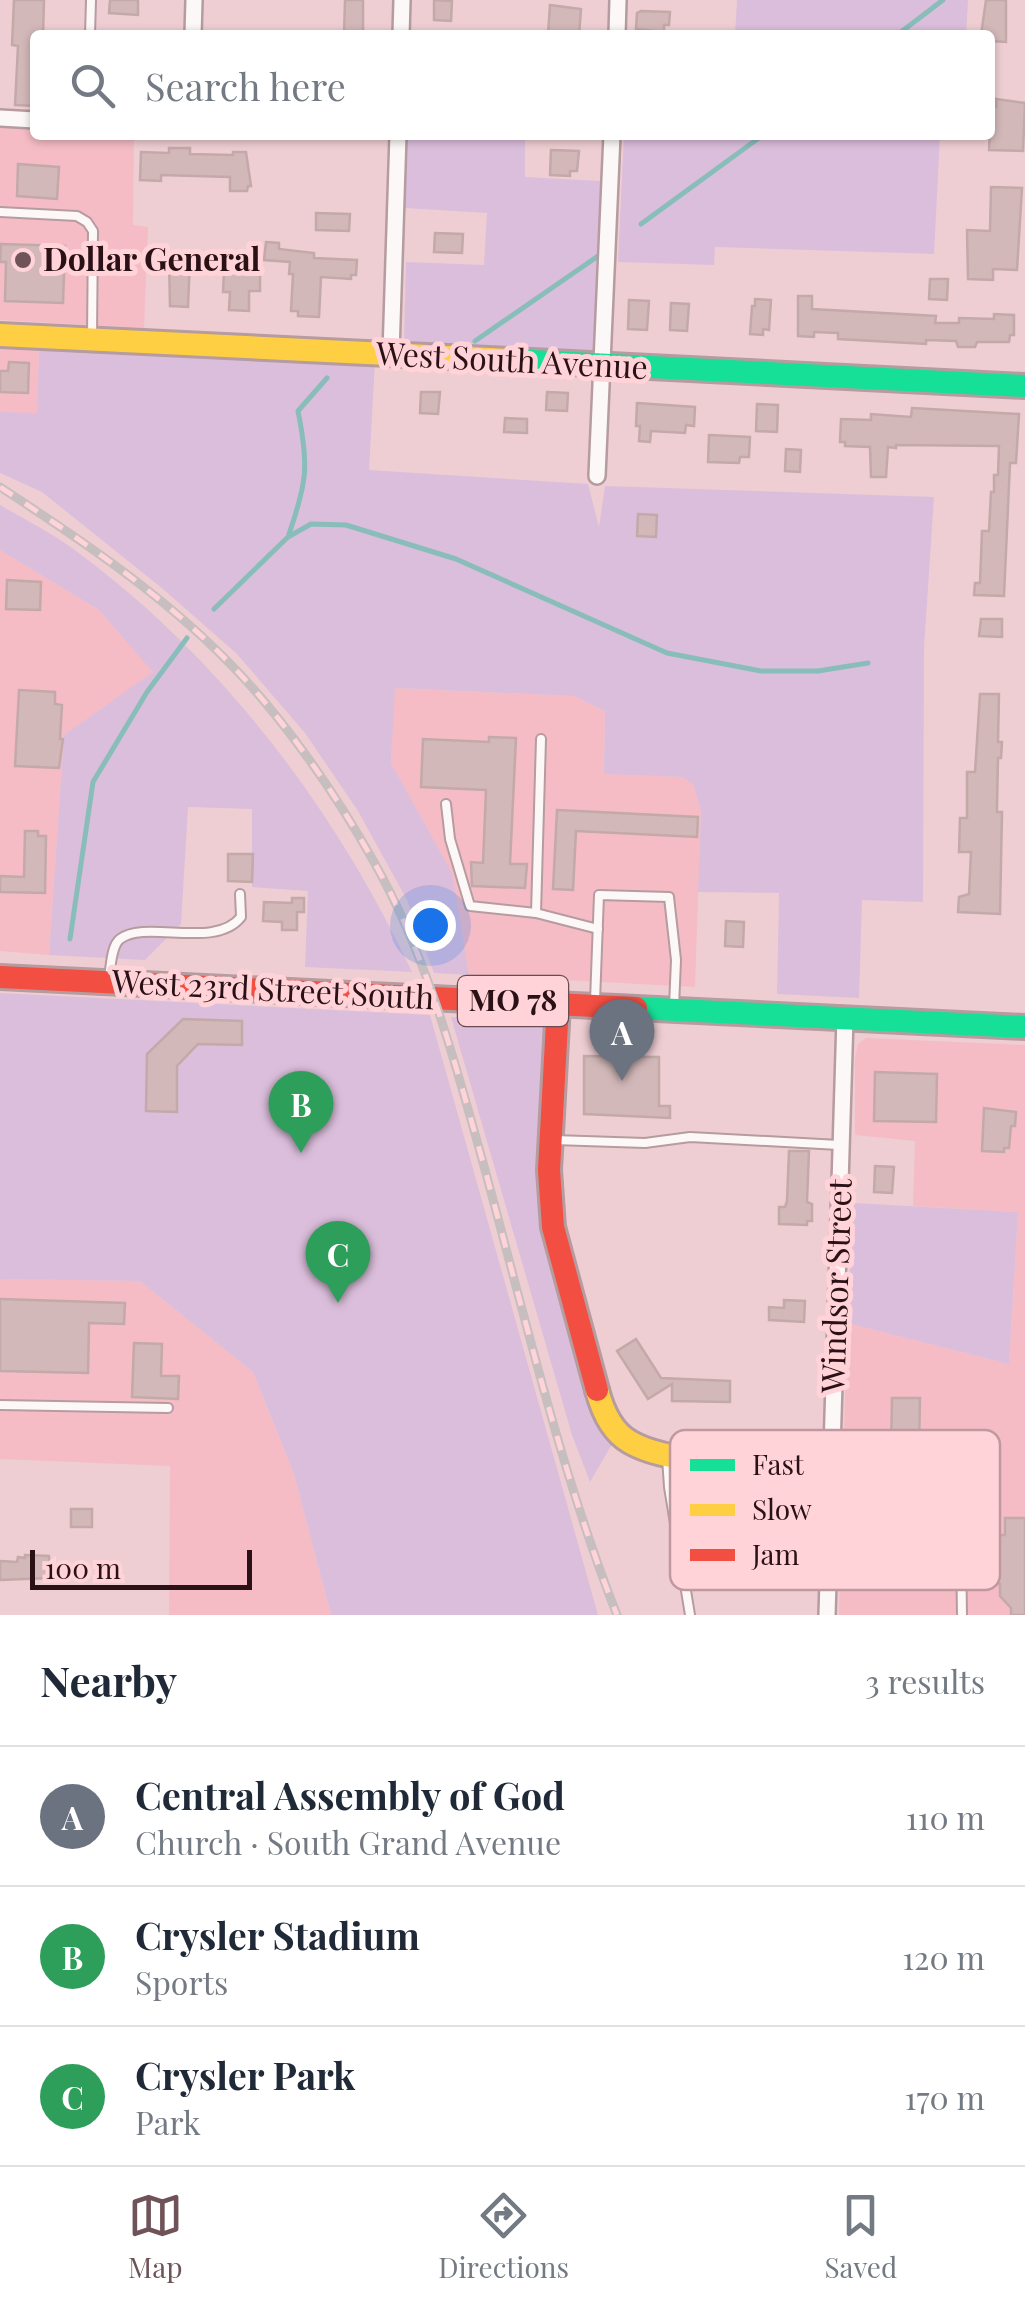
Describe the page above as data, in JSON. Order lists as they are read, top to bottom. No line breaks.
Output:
{"streets":{"street":["West South Avenue","West 23rd Street South","MO 78","Windsor Street"]},"crossings":[["West 23rd Street South","Windsor Street"]],"places":["Dollar General"],"legend":["Fast","Slow","Jam"],"scale_bar":"100 m","page":{"search":"Search here","pins":["A","B","C"],"scale":"100 m","heading":["Nearby","3 results"],"list":[{"mark":"A","name":"Central Assembly of God","note":"Church · South Grand Avenue","value":"110 m"},{"mark":"B","name":"Crysler Stadium","note":"Sports","value":"120 m"},{"mark":"C","name":"Crysler Park","note":"Park","value":"170 m"}],"nav":["Map","Directions","Saved"]}}
